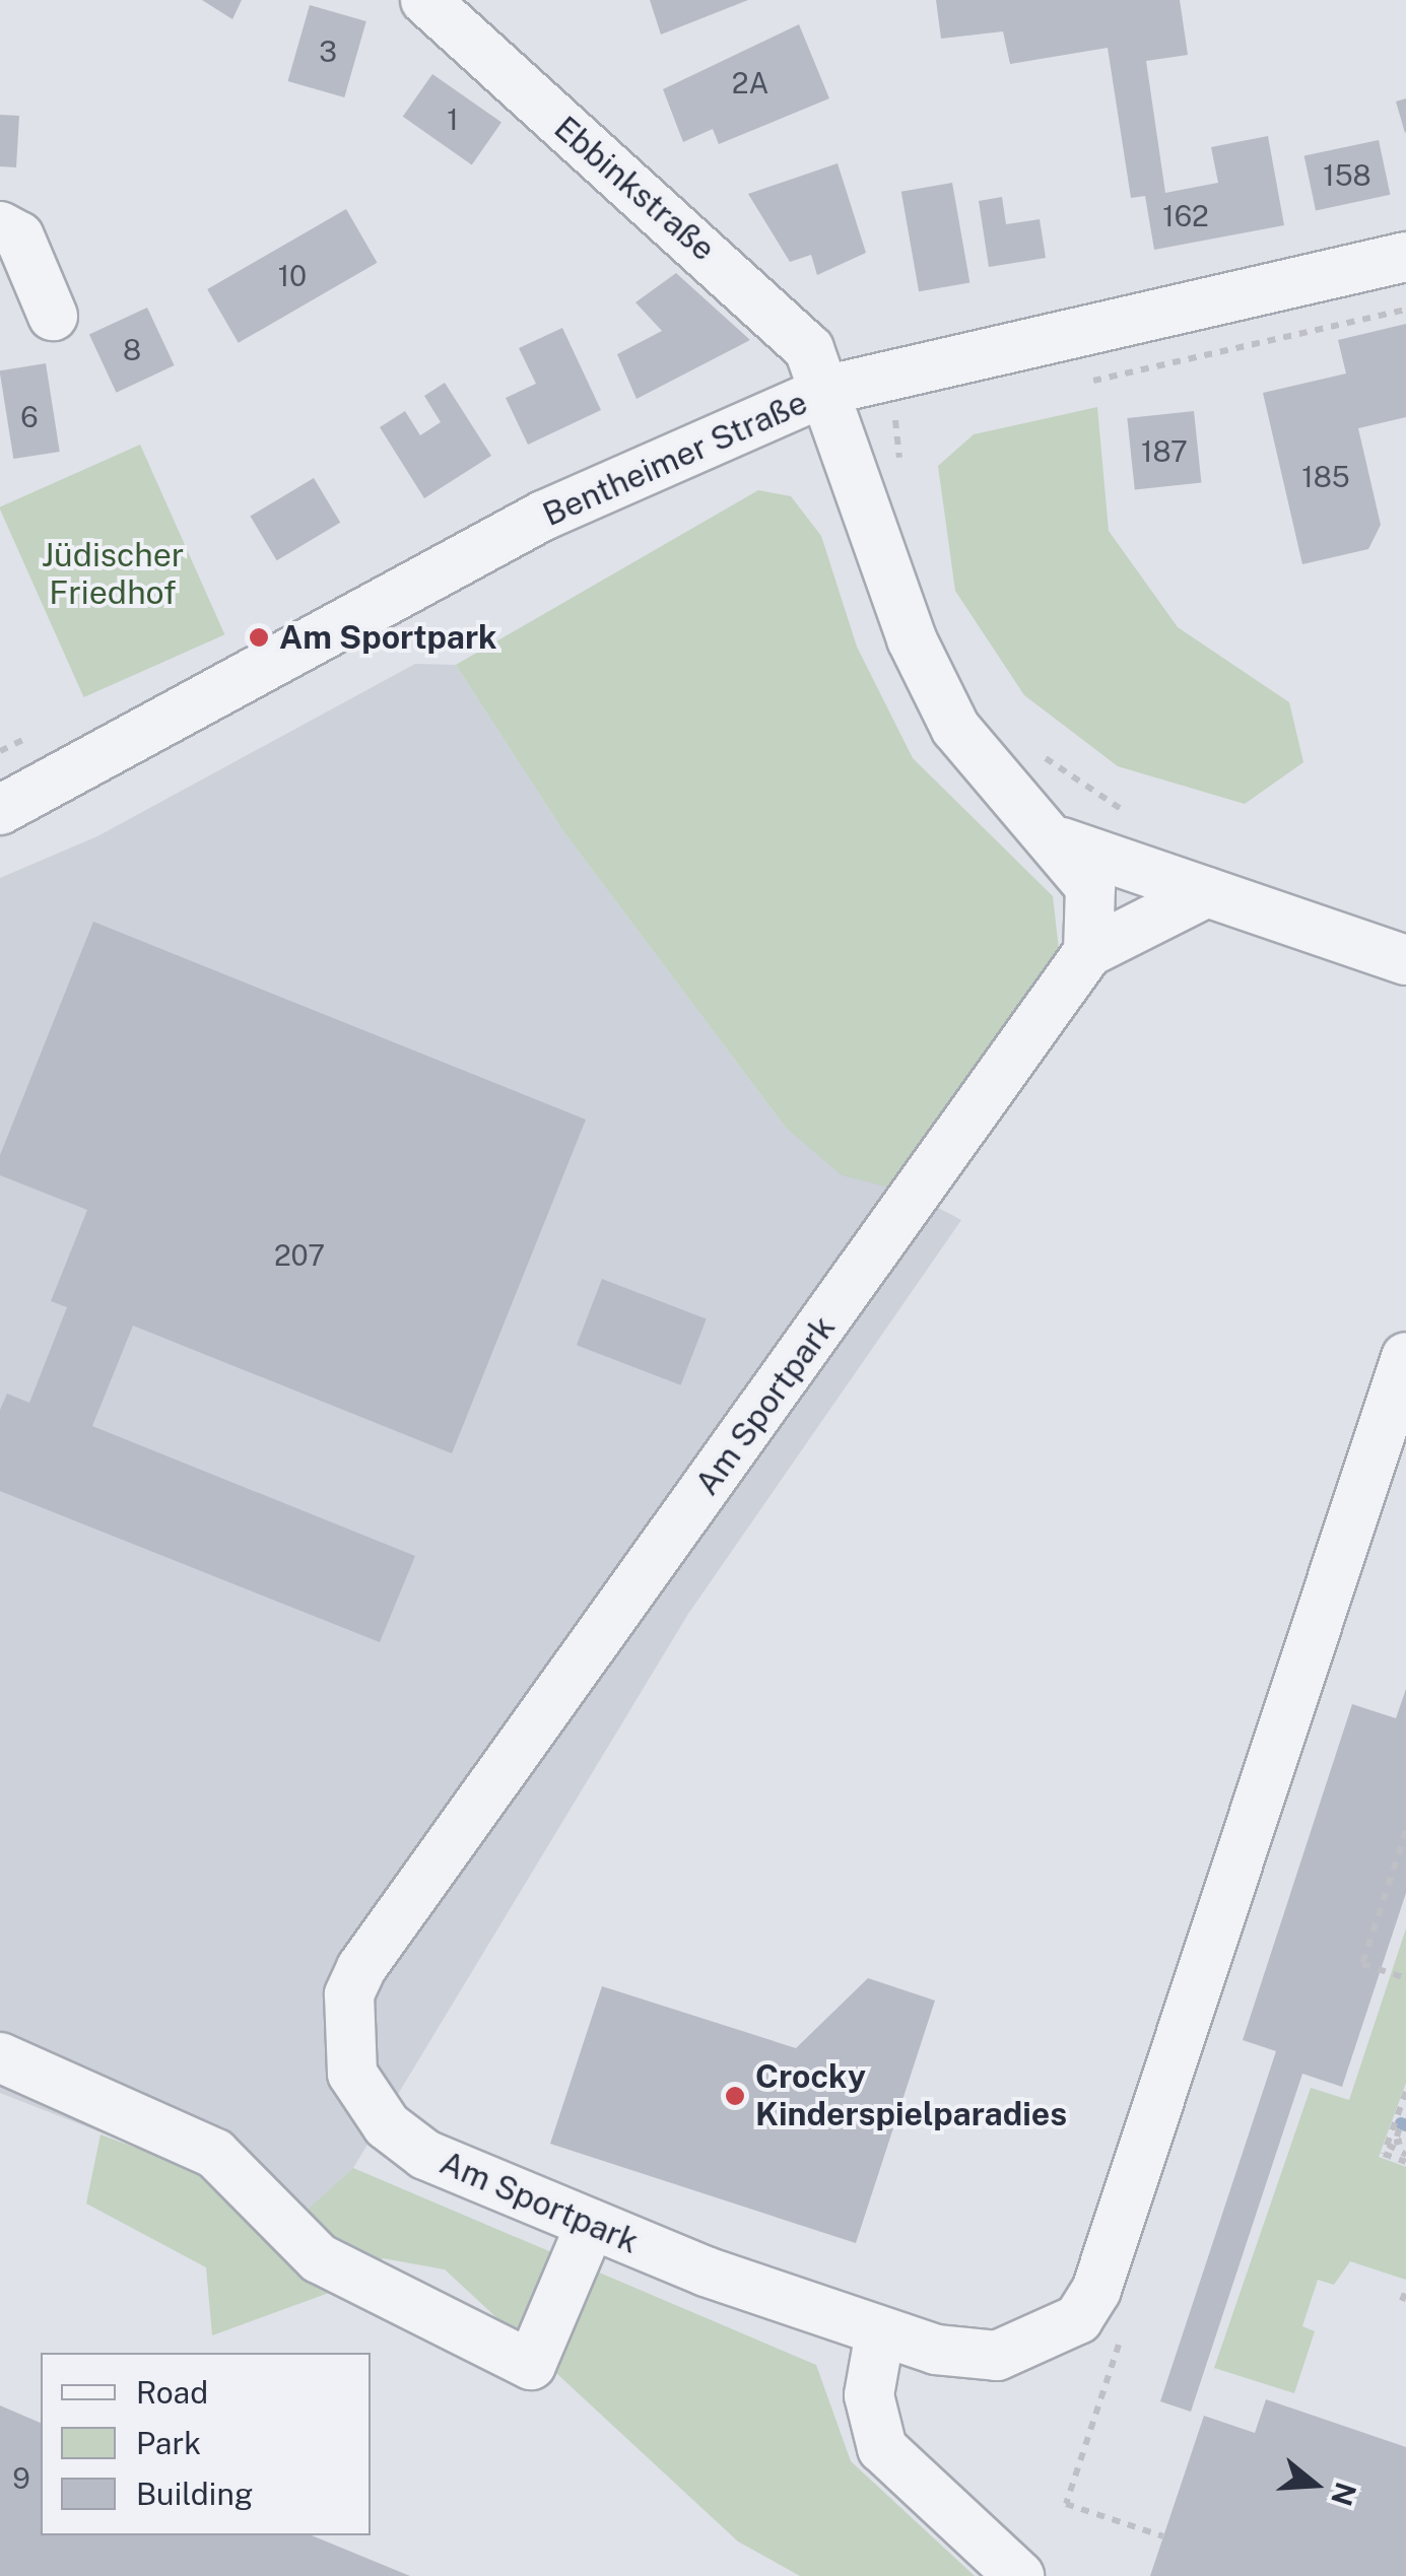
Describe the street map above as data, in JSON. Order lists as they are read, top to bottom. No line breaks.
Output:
{"streets":{"street":["Ebbinkstraße","Bentheimer Straße","Am Sportpark"]},"crossings":[["Ebbinkstraße","Bentheimer Straße"]],"parks":["Jüdischer Friedhof"],"places":["Am Sportpark","Crocky Kinderspielparadies"],"house_numbers":["3","2A","1","158","162","10","8","6","187","185","207","9"],"legend":["Road","Park","Building"],"north":"right"}
